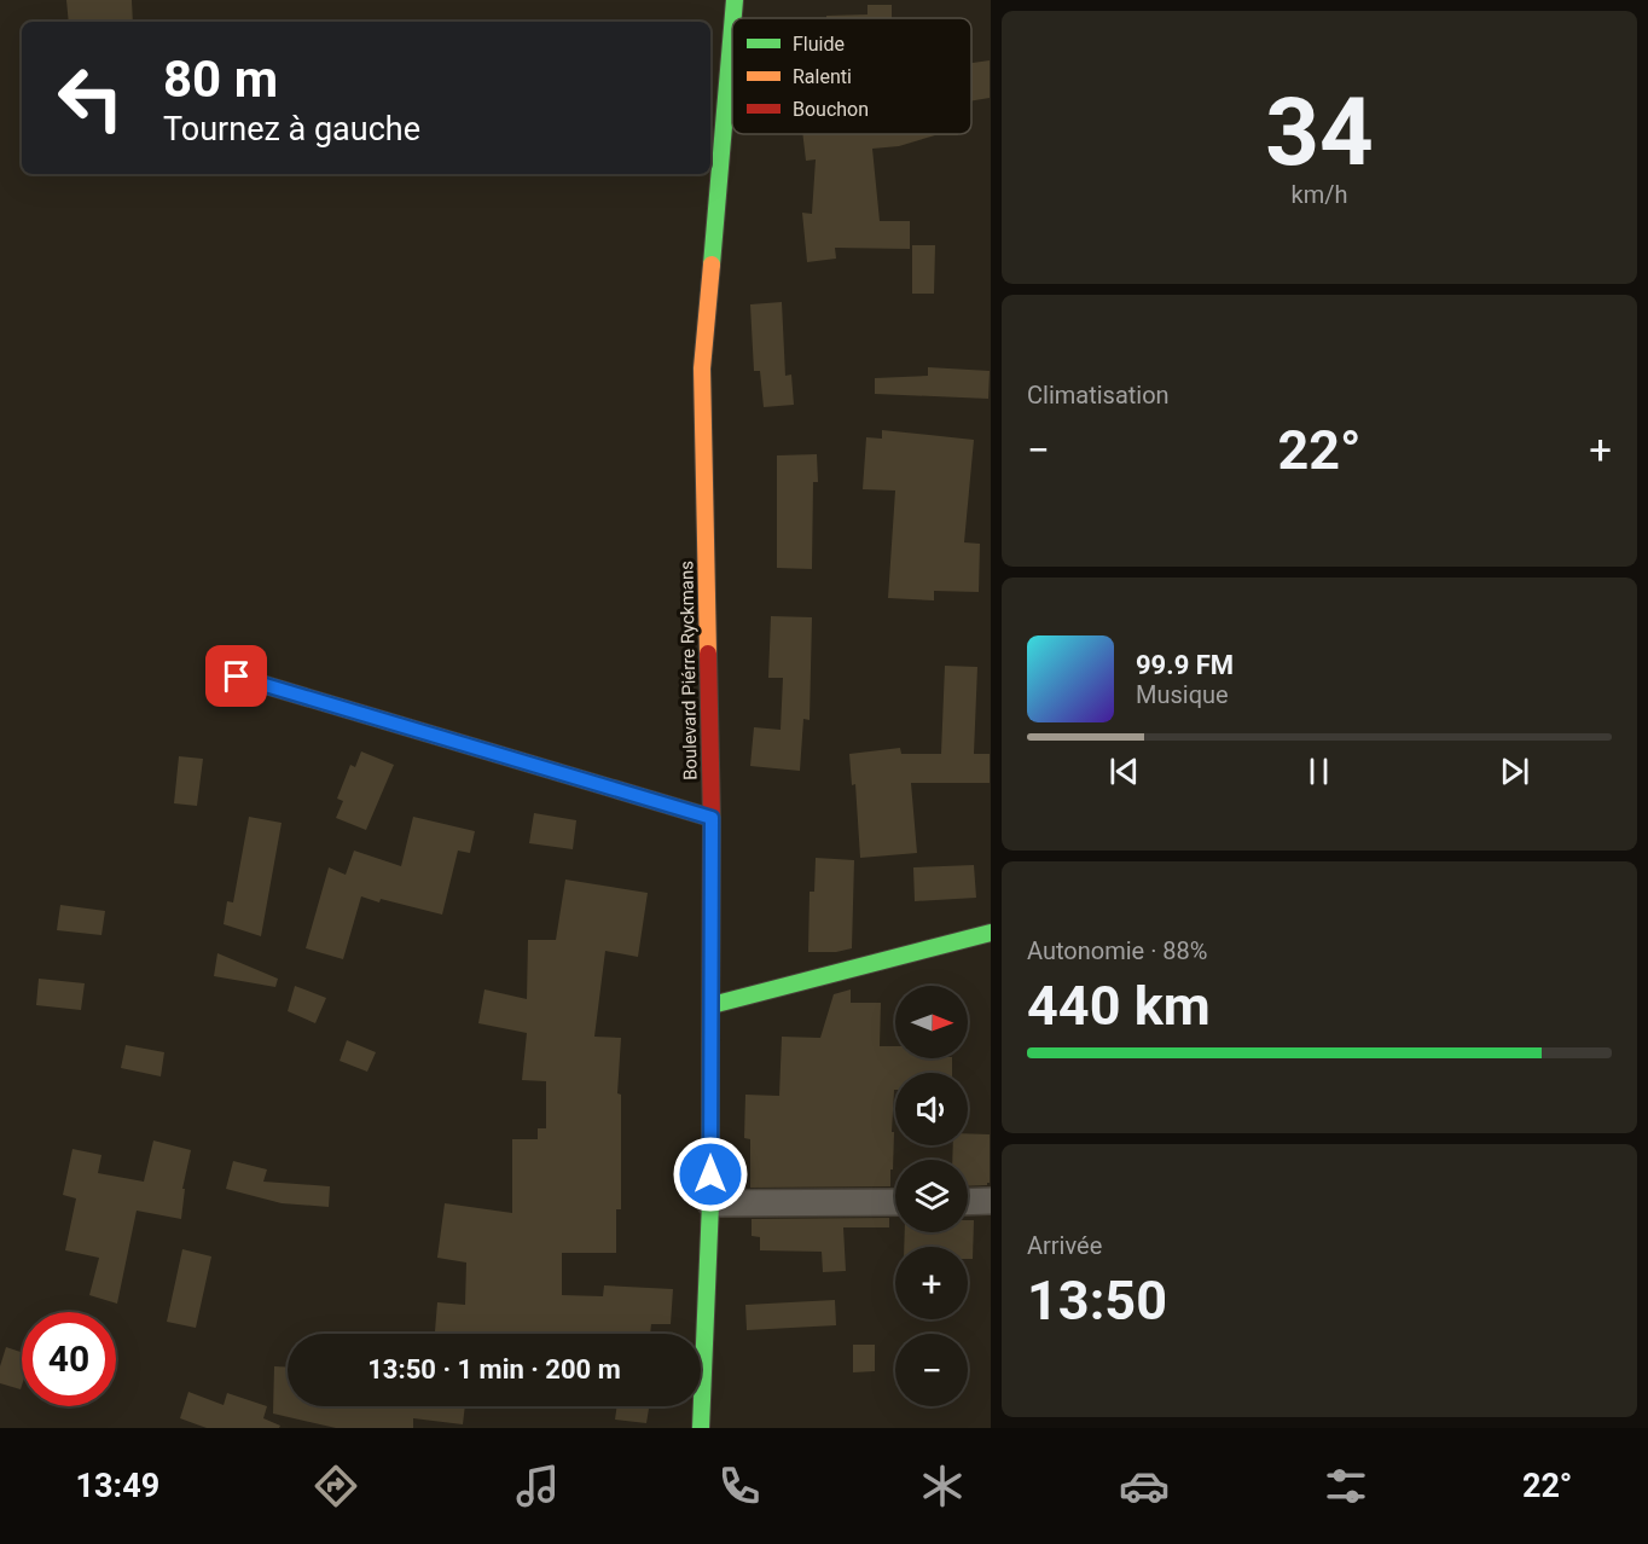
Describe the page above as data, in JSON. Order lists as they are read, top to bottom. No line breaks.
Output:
{"streets":{"street":["Boulevard Piérre Ryckmans"]},"legend":["Fluide","Ralenti","Bouchon"],"north":"right","page":{"tile":[["34","km/h"],"Climatisation",["Autonomie · 88%","440 km"],["Arrivée","13:50"]],"turn":["80 m","Tournez à gauche"],"heat":["−","22°","+"],"song":["99.9 FM","Musique"],"map_buttons":["+","−"],"limit":"40","trip":"13:50 · 1 min · 200 m","tabs":["13:49","22°"]}}
